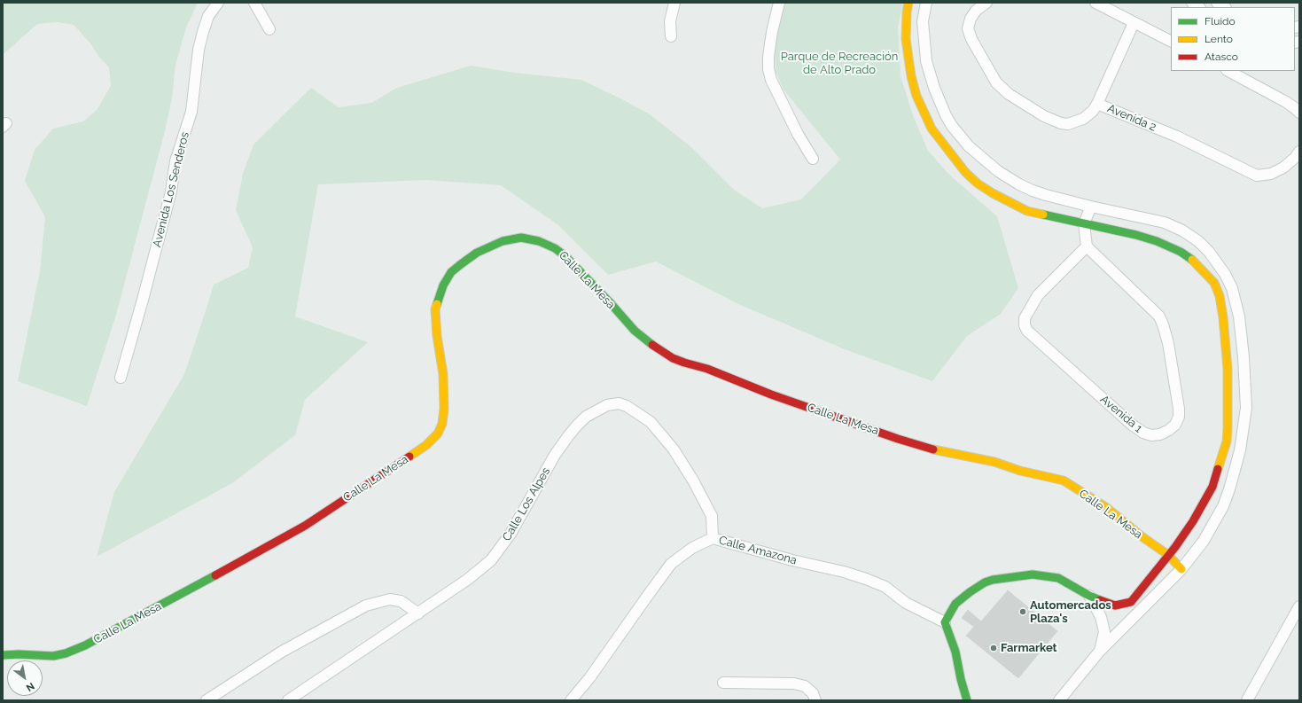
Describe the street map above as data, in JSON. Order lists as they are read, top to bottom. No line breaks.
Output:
{"streets":{"street":["Avenida 2","Avenida Los Senderos","Calle La Mesa","Avenida 1","Calle Los Alpes","Calle Amazona"]},"crossings":[["Calle Los Alpes","Calle Amazona"]],"parks":["Parque de Recreación de Alto Prado"],"places":["Automercados Plaza's","Farmarket"],"legend":["Fluido","Lento","Atasco"],"north":"bottom right"}
